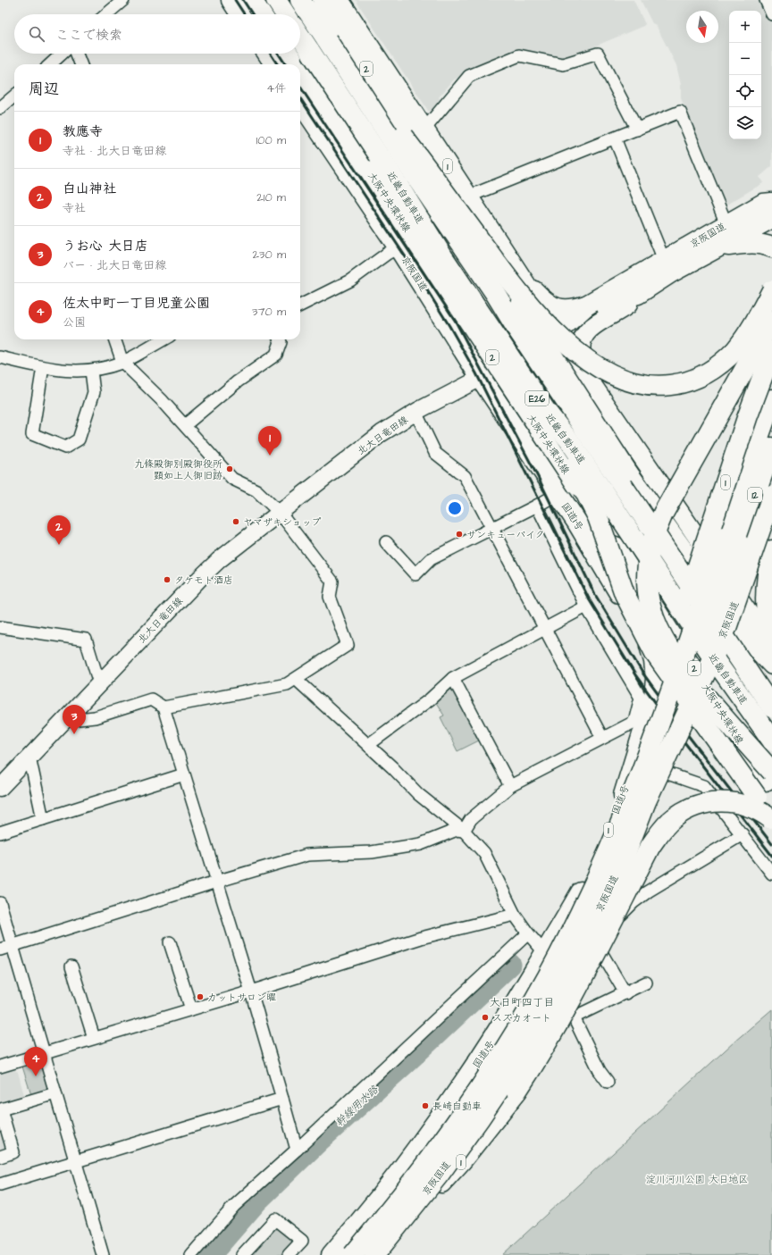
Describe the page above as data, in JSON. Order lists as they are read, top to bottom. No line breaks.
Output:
{"streets":{"highway":["1","近畿自動車道","京阪国道","E26","12","国道1号"],"main road":["2","大阪中央環状線","北大日竜田線"]},"crossings":[["2","1"],["1","京阪国道"],["1","12"],["大阪中央環状線","京阪国道"],["京阪国道","北大日竜田線"],["京阪国道","国道1号"],["北大日竜田線","国道1号"]],"districts":["大日町四丁目"],"water":["幹線用水路"],"parks":["淀川河川公園 大日地区"],"places":["九條殿御別殿御役所 顕如上人御旧跡","ヤマザキショップ","サンキューバイク","タケモト酒店","カットサロン曜","スズカオート","長崎自動車"],"north":"bottom","page":{"map_buttons":["+","−"],"search":"ここで検索","heading":["周辺","4件"],"list":[{"mark":"1","name":"教應寺","note":"寺社 · 北大日竜田線","value":"100 m"},{"mark":"2","name":"白山神社","note":"寺社","value":"210 m"},{"mark":"3","name":"うお心 大日店","note":"バー · 北大日竜田線","value":"230 m"},{"mark":"4","name":"佐太中町一丁目児童公園","note":"公園","value":"370 m"}],"pins":["1","2","3","4"]}}
